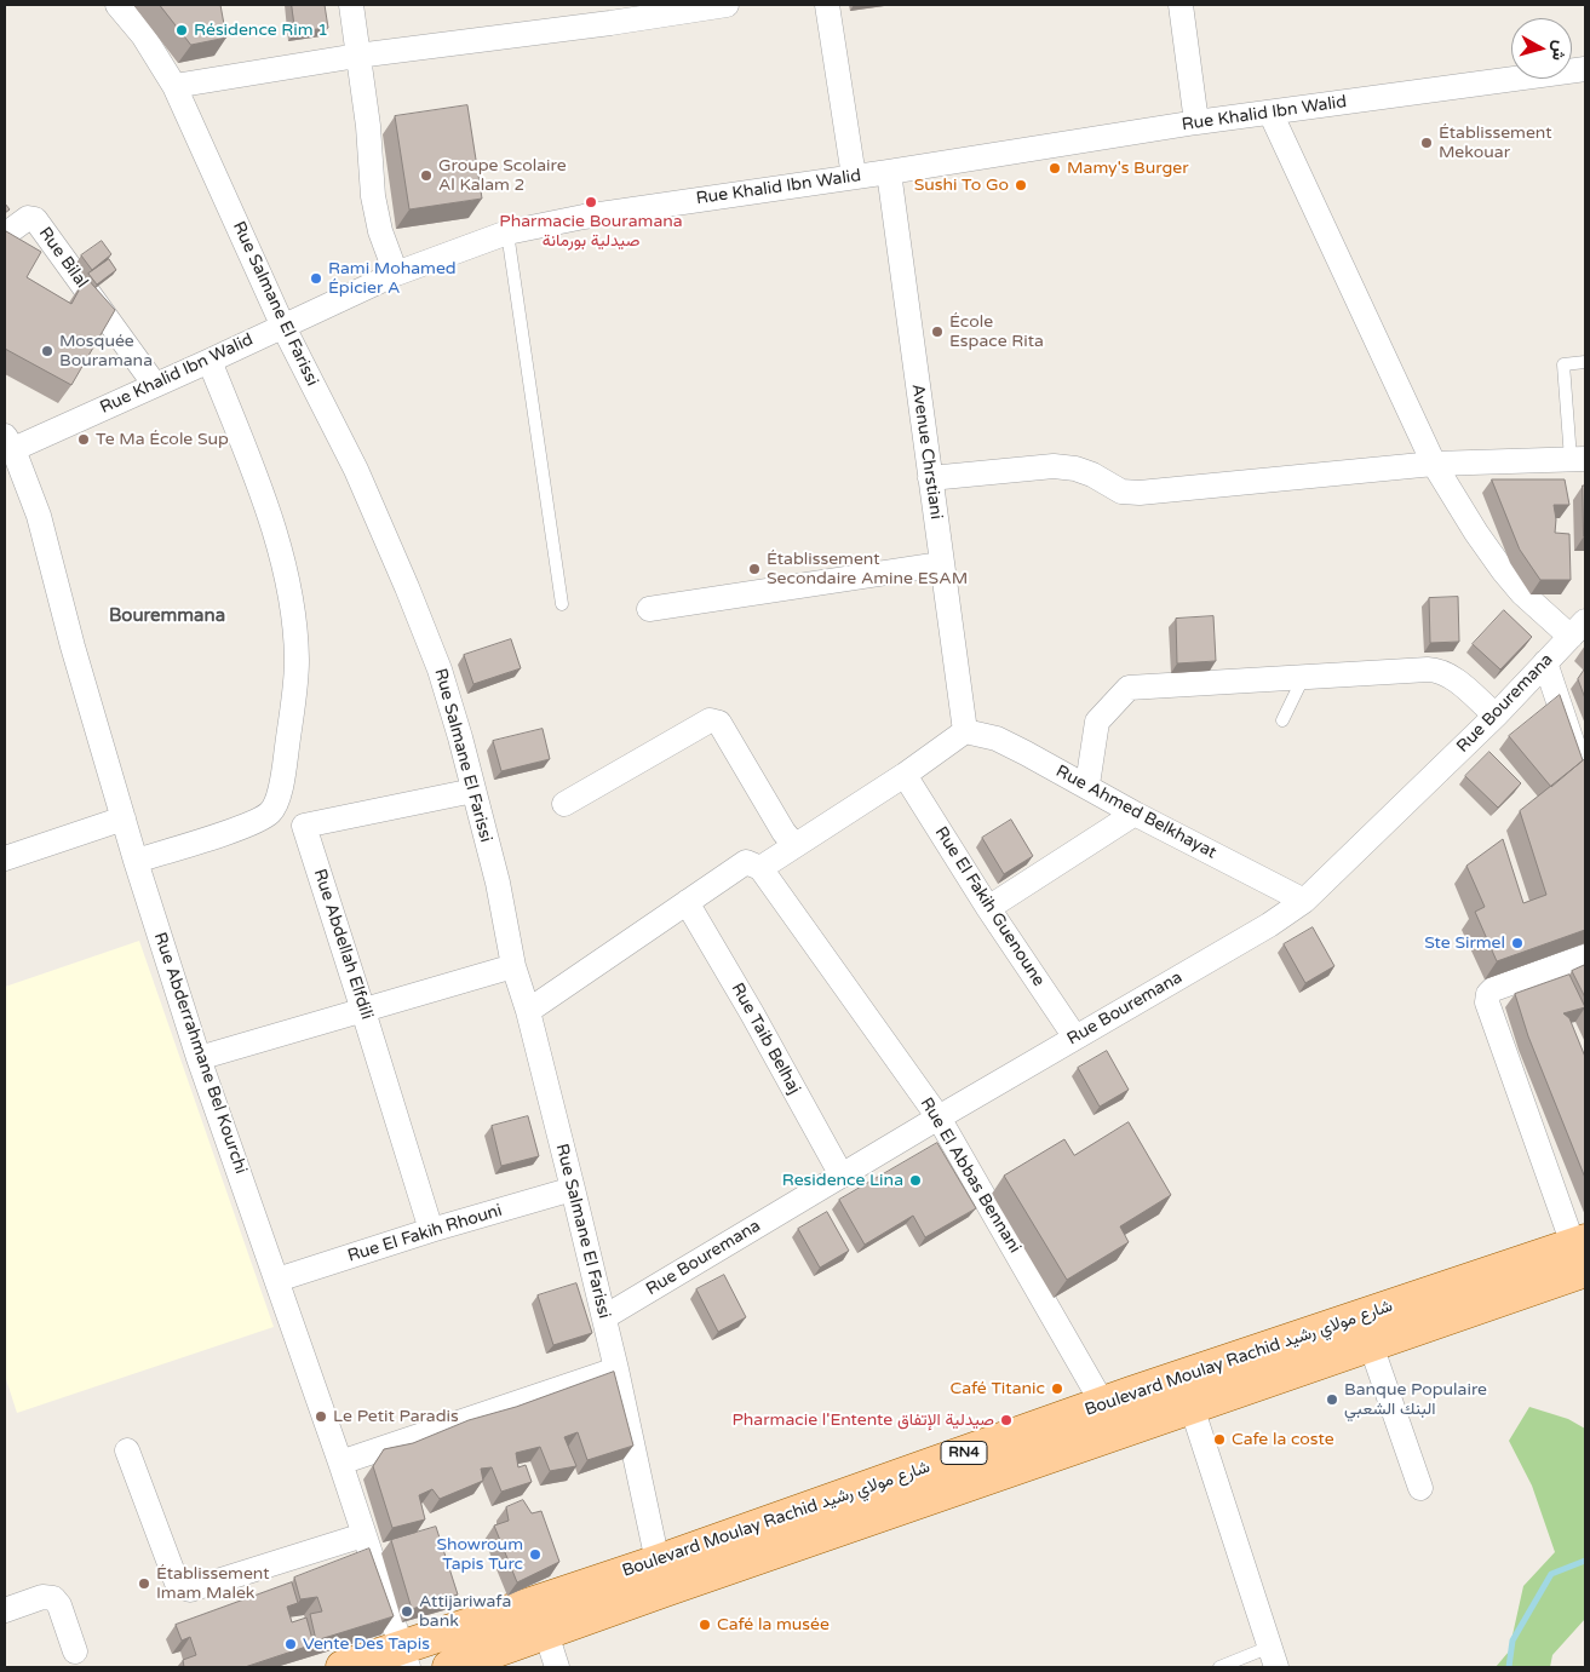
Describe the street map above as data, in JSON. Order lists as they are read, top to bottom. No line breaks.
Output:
{"streets":{"main road":["Boulevard Moulay Rachid شارع مولاي رشيد","RN4"],"street":["Rue Khalid Ibn Walid","Rue Bilal","Rue Salmane El Farissi","Avenue Chrstiani","Rue Bouremana","Rue Ahmed Belkhayat","Rue El Fakih Guenoune","Rue Abdellah Elfdili","Rue Taib Belhaj","Rue Abderrahmane Bel Kourchi","Rue El Abbas Bennani","Rue El Fakih Rhouni"]},"crossings":[["Rue Khalid Ibn Walid","Rue Bilal"],["Rue Khalid Ibn Walid","Rue Salmane El Farissi"],["Rue Khalid Ibn Walid","Avenue Chrstiani"],["Rue Khalid Ibn Walid","Rue Abderrahmane Bel Kourchi"],["Rue Salmane El Farissi","Rue Bouremana"],["Rue Salmane El Farissi","Rue El Fakih Rhouni"],["Rue Salmane El Farissi","Boulevard Moulay Rachid شارع مولاي رشيد"],["Avenue Chrstiani","Rue Ahmed Belkhayat"],["Rue Bouremana","Rue Ahmed Belkhayat"],["Rue Bouremana","Rue El Fakih Guenoune"],["Rue Bouremana","Rue Taib Belhaj"],["Rue Bouremana","Rue El Abbas Bennani"],["Rue Abdellah Elfdili","Rue El Fakih Rhouni"],["Rue Abderrahmane Bel Kourchi","Rue El Fakih Rhouni"],["Rue Abderrahmane Bel Kourchi","Boulevard Moulay Rachid شارع مولاي رشيد"],["Rue El Abbas Bennani","Boulevard Moulay Rachid شارع مولاي رشيد"]],"districts":["Bouremmana"],"places":["Résidence Rim 1","Établissement Mekouar","Mamy's Burger","Groupe Scolaire Al Kalam 2","Sushi To Go","Pharmacie Bouramana صيدلية بورمانة","Rami Mohamed Épicier A","École Espace Rita","Mosquée Bouramana","Te Ma École Sup","Établissement Secondaire Amine ESAM","Ste Sirmel","Residence Lina","Café Titanic","Banque Populaire البنك الشعبي","Le Petit Paradis","Pharmacie l'Entente صيدلية الإتفاق","Cafe la coste","Showroum Tapis Turc","Établissement Imam Malek","Attijariwafa bank","Café la musée","Vente Des Tapis"],"north":"right"}
